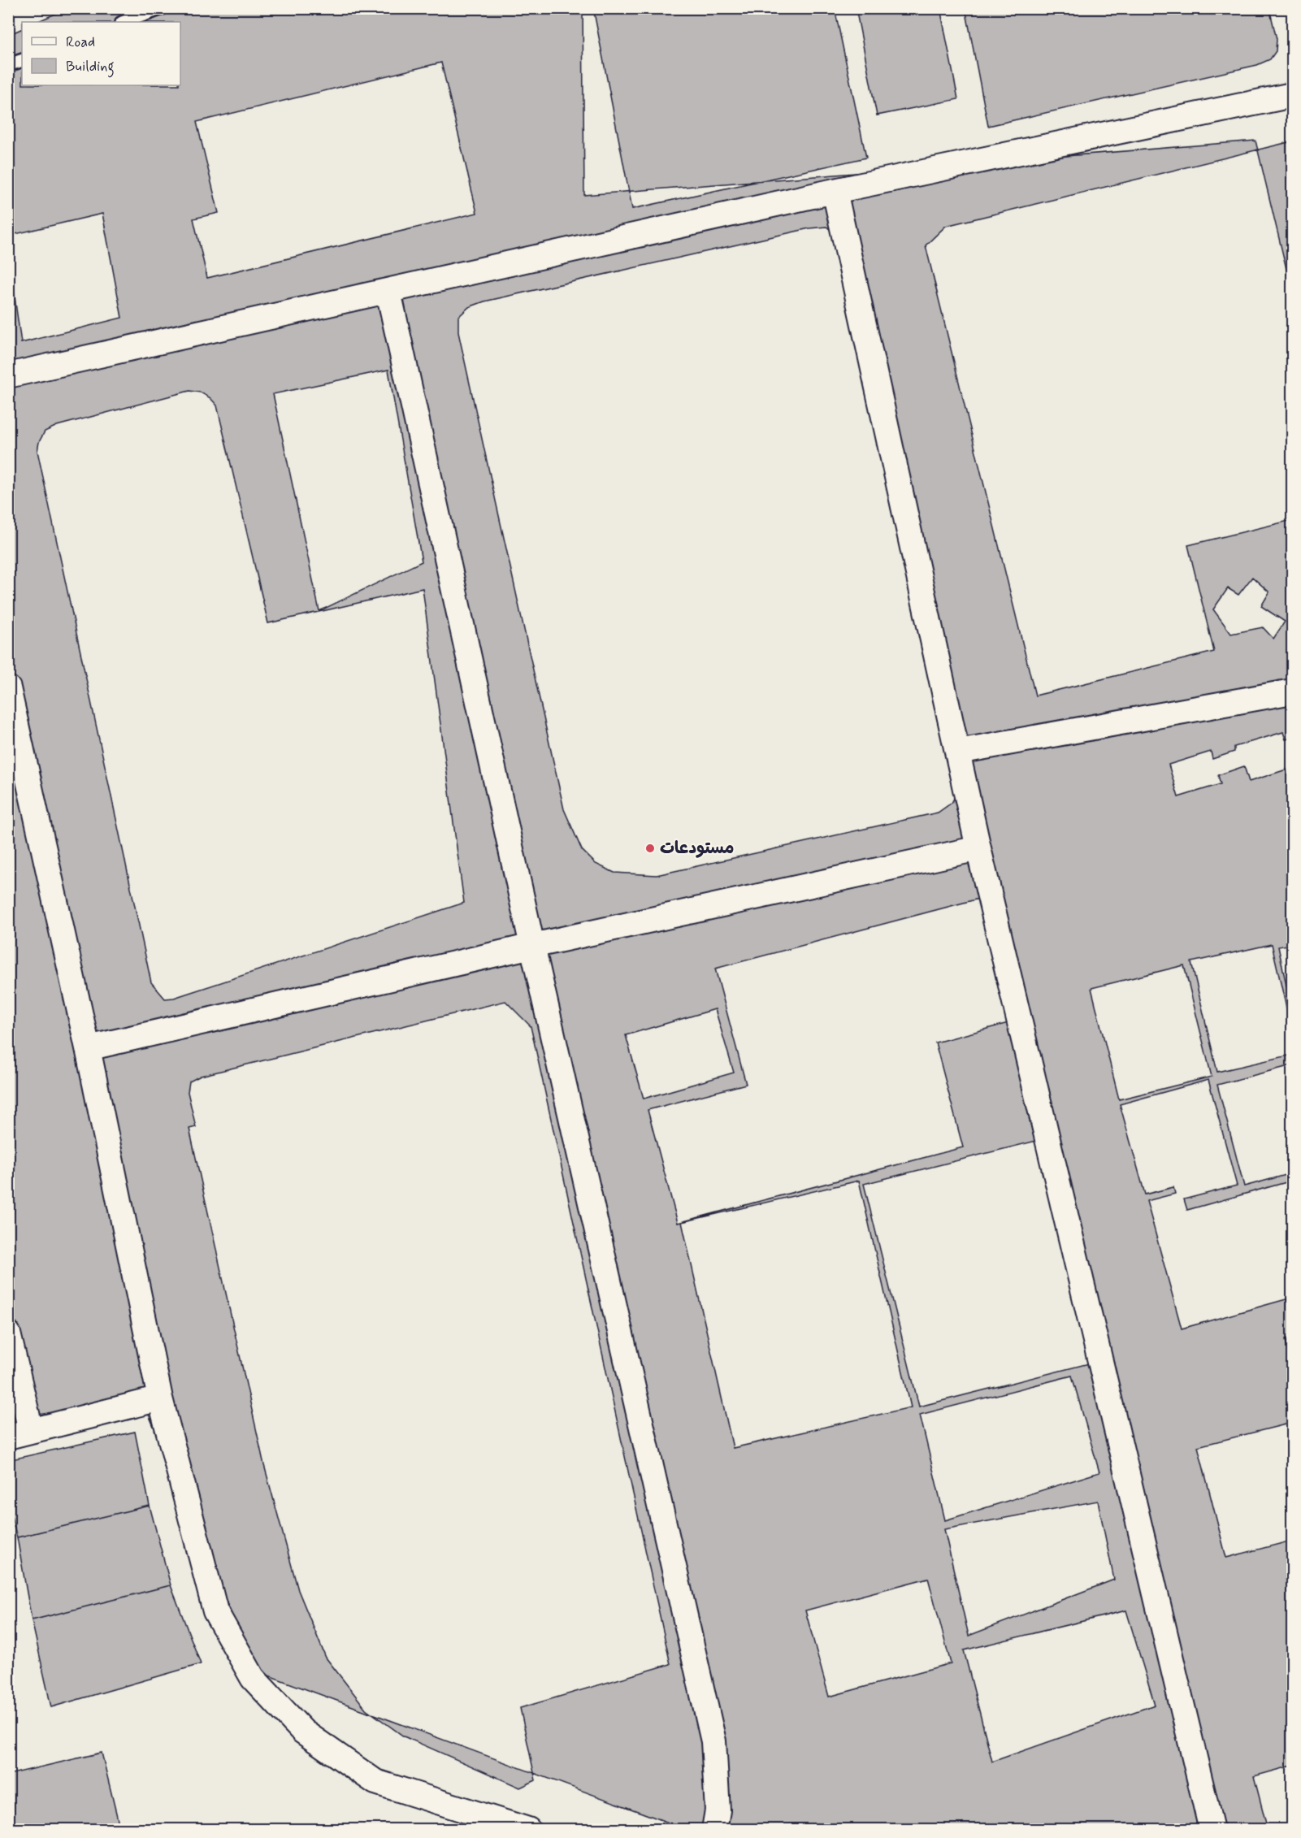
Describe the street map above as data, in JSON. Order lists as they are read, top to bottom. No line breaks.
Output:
{"places":["مستودعات"],"legend":["Road","Building"]}
